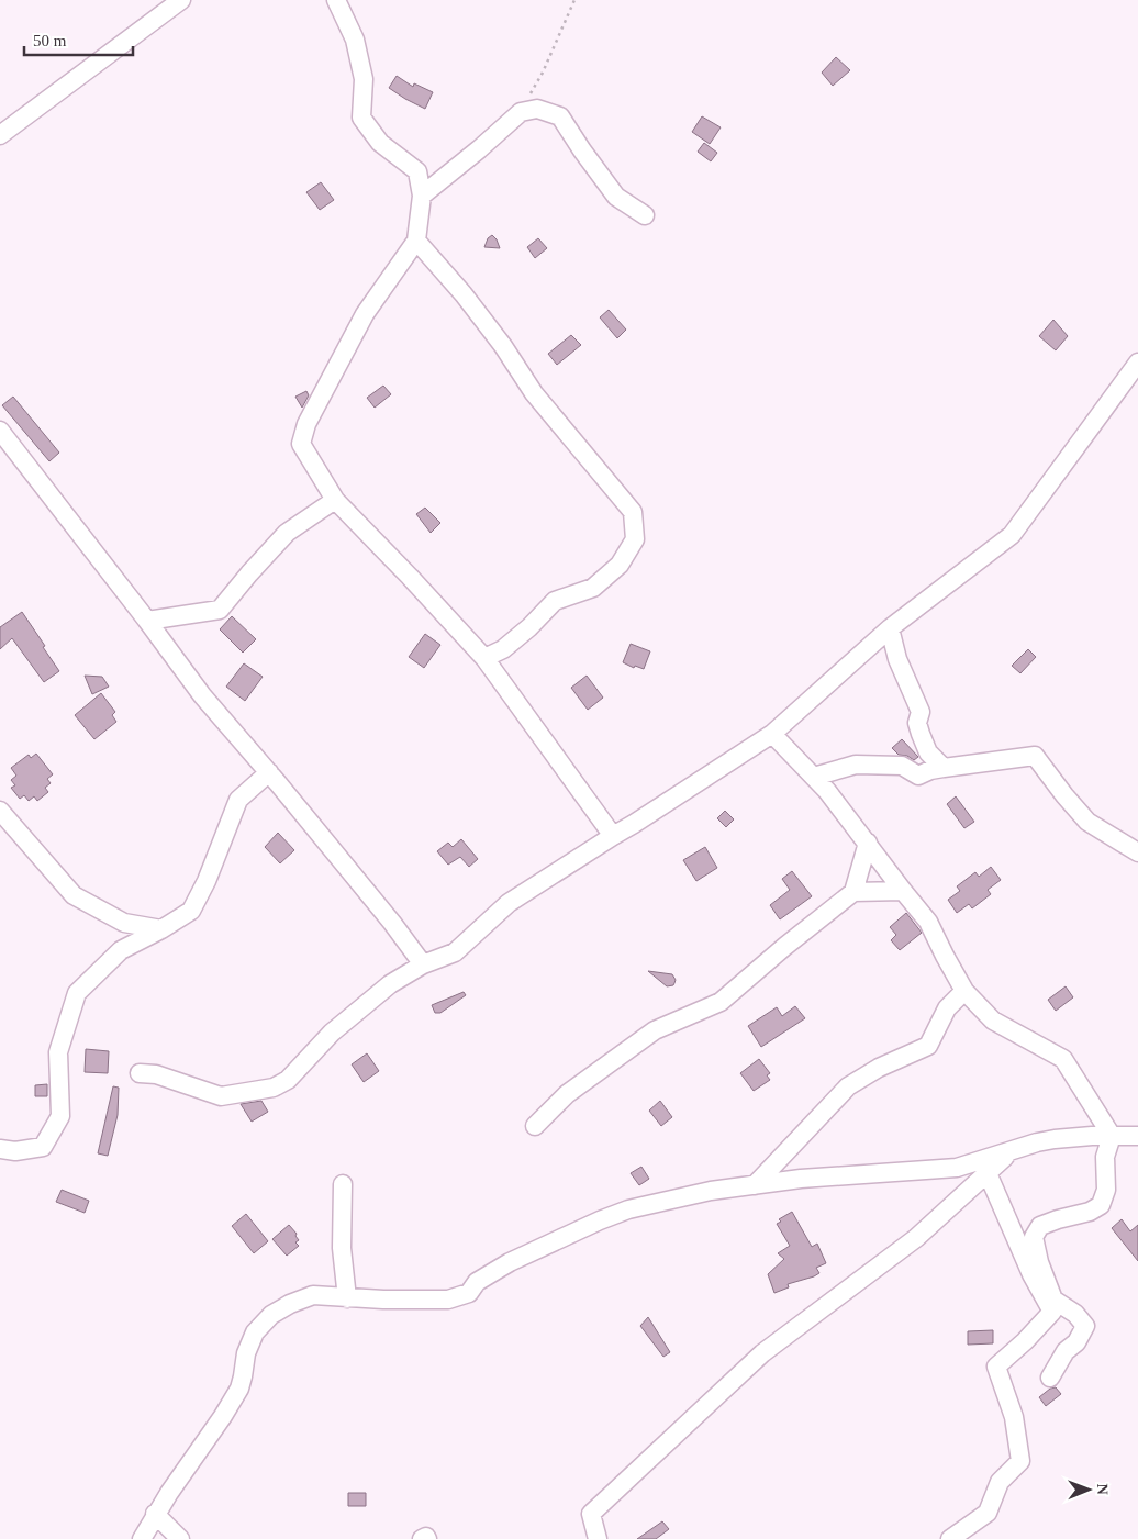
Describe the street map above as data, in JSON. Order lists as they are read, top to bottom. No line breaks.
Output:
{"scale_bar":"50 m","north":"right"}
